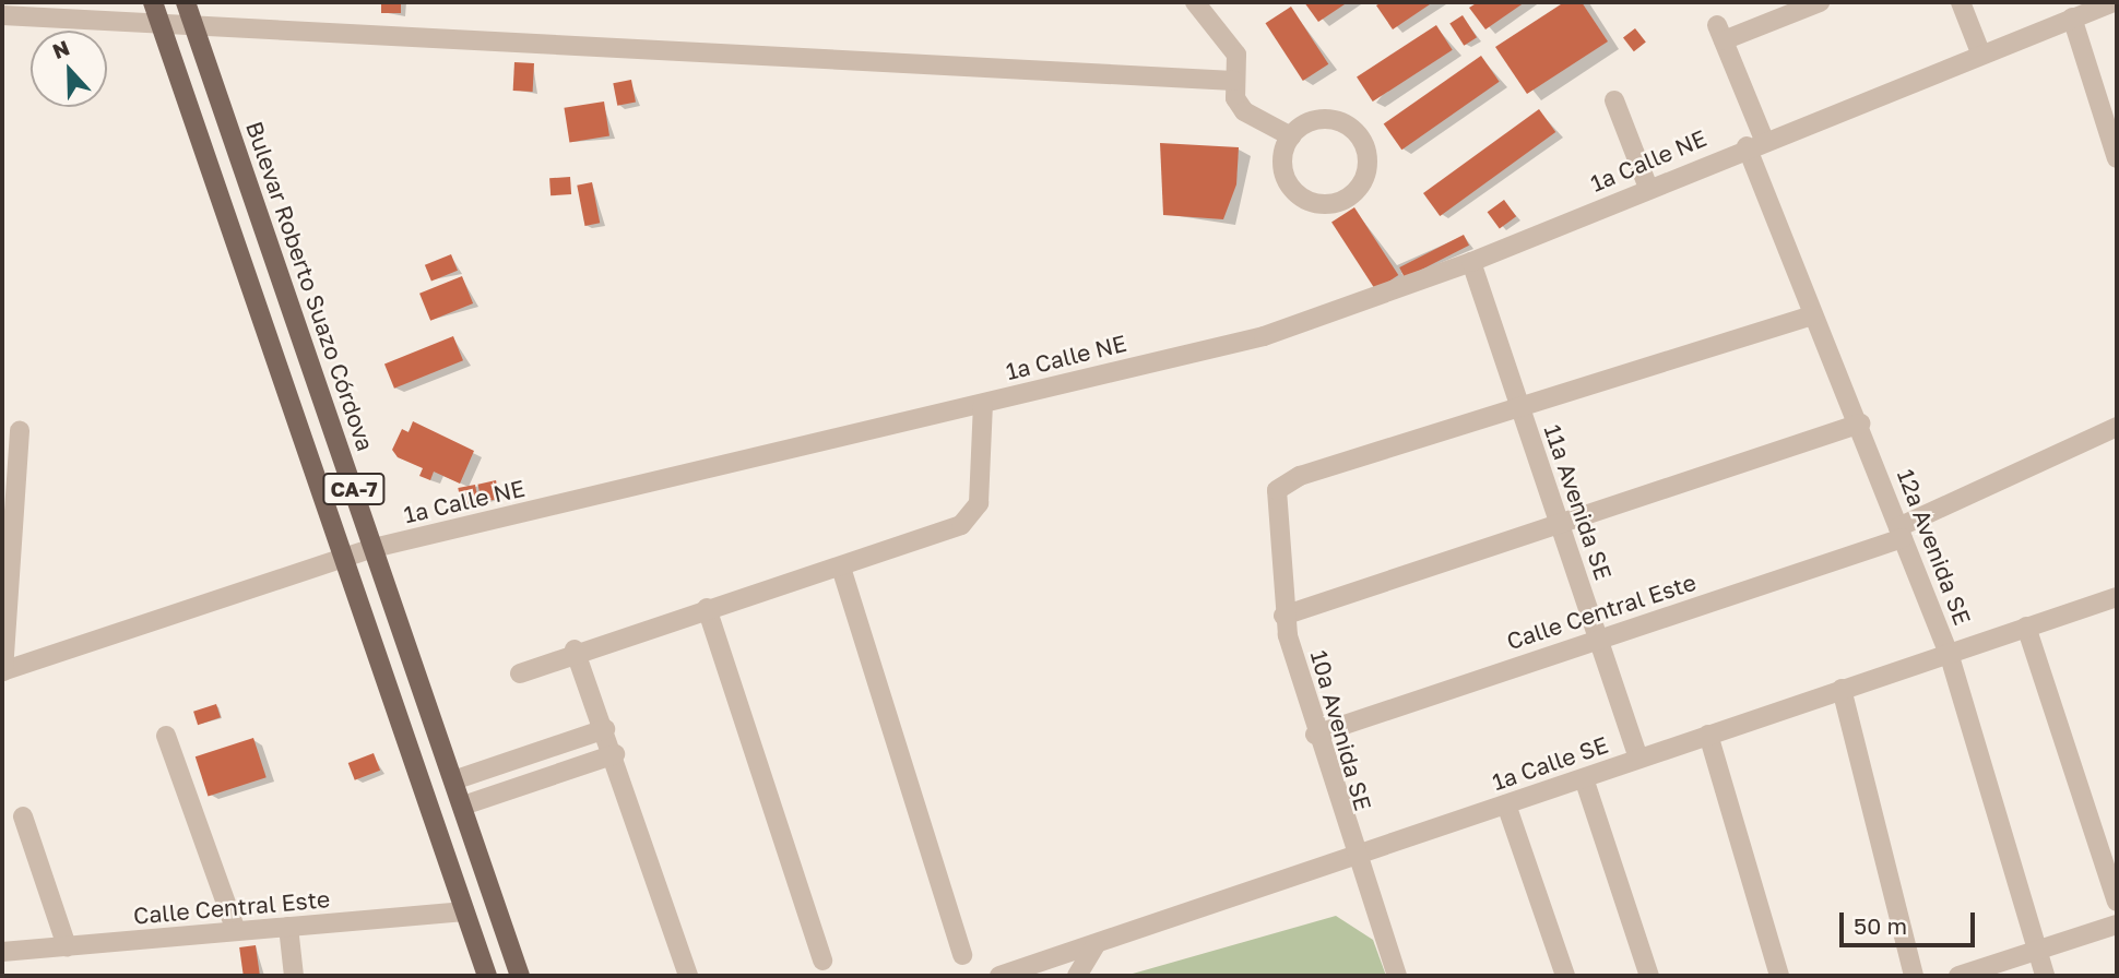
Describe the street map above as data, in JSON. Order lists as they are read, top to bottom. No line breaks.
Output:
{"streets":{"main road":["Bulevar Roberto Suazo Córdova","CA-7"],"street":["1a Calle NE","11a Avenida SE","12a Avenida SE","Calle Central Este","10a Avenida SE","1a Calle SE"]},"crossings":[["1a Calle NE","Bulevar Roberto Suazo Córdova"],["1a Calle NE","CA-7"],["1a Calle NE","11a Avenida SE"],["1a Calle NE","12a Avenida SE"],["CA-7","Calle Central Este"],["11a Avenida SE","Calle Central Este"],["11a Avenida SE","10a Avenida SE"],["11a Avenida SE","1a Calle SE"],["12a Avenida SE","Calle Central Este"],["12a Avenida SE","1a Calle SE"],["Calle Central Este","10a Avenida SE"],["10a Avenida SE","1a Calle SE"]],"scale_bar":"50 m","north":"top"}
